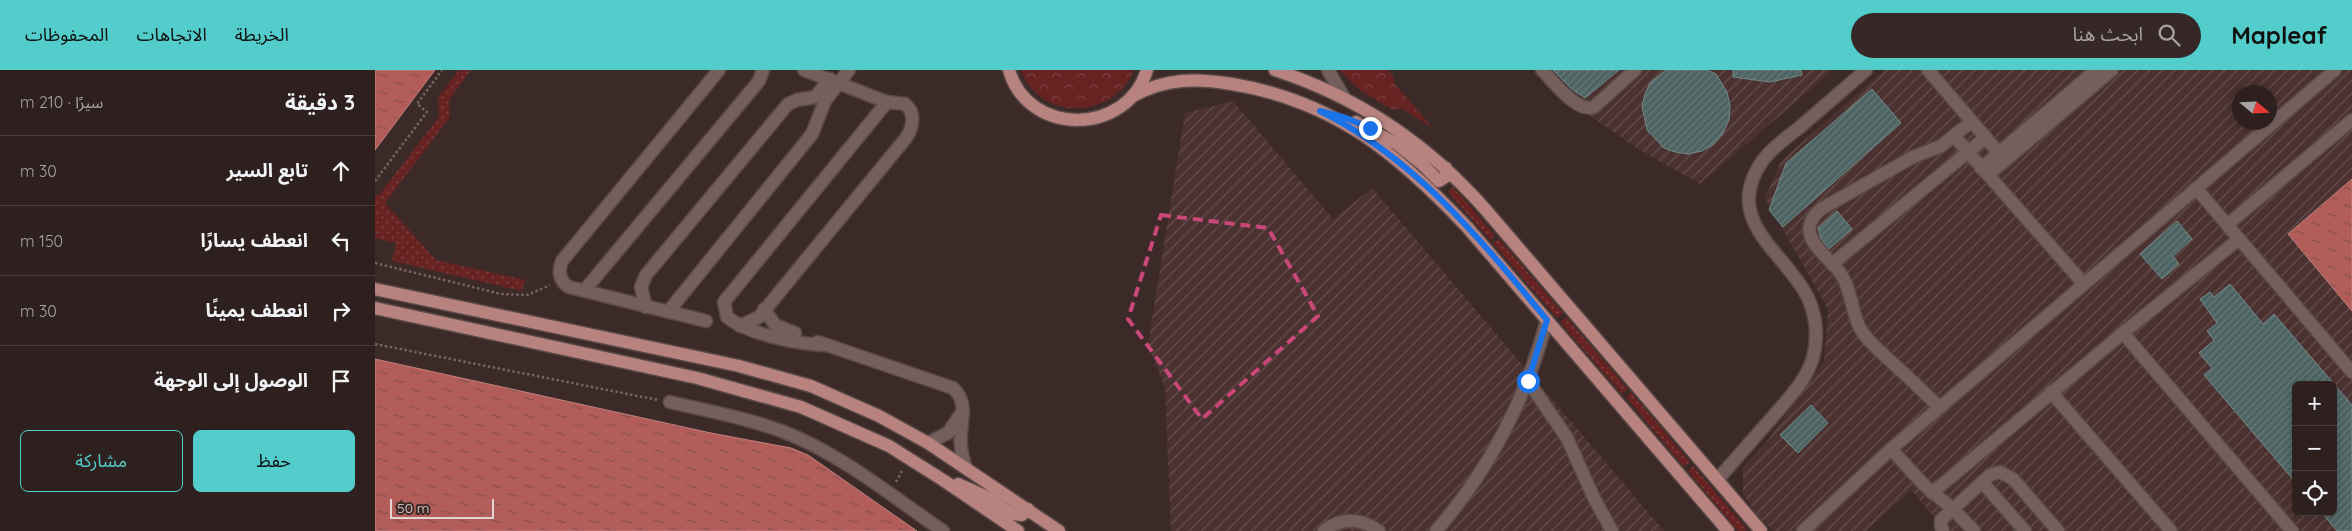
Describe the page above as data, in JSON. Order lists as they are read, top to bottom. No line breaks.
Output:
{"scale_bar":"50 m","north":"right","page":{"header":"Mapleaf","search":"ابحث هنا","nav":["الخريطة","الاتجاهات","المحفوظات"],"heading":["3 دقيقة","سيرًا · 210 m"],"list":[["تابع السير","30 m"],["انعطف يسارًا","150 m"],["انعطف يمينًا","30 m"],"الوصول إلى الوجهة"],"map_buttons":["+","−"],"buttons":["حفظ","مشاركة"],"scale":"50 m"}}
